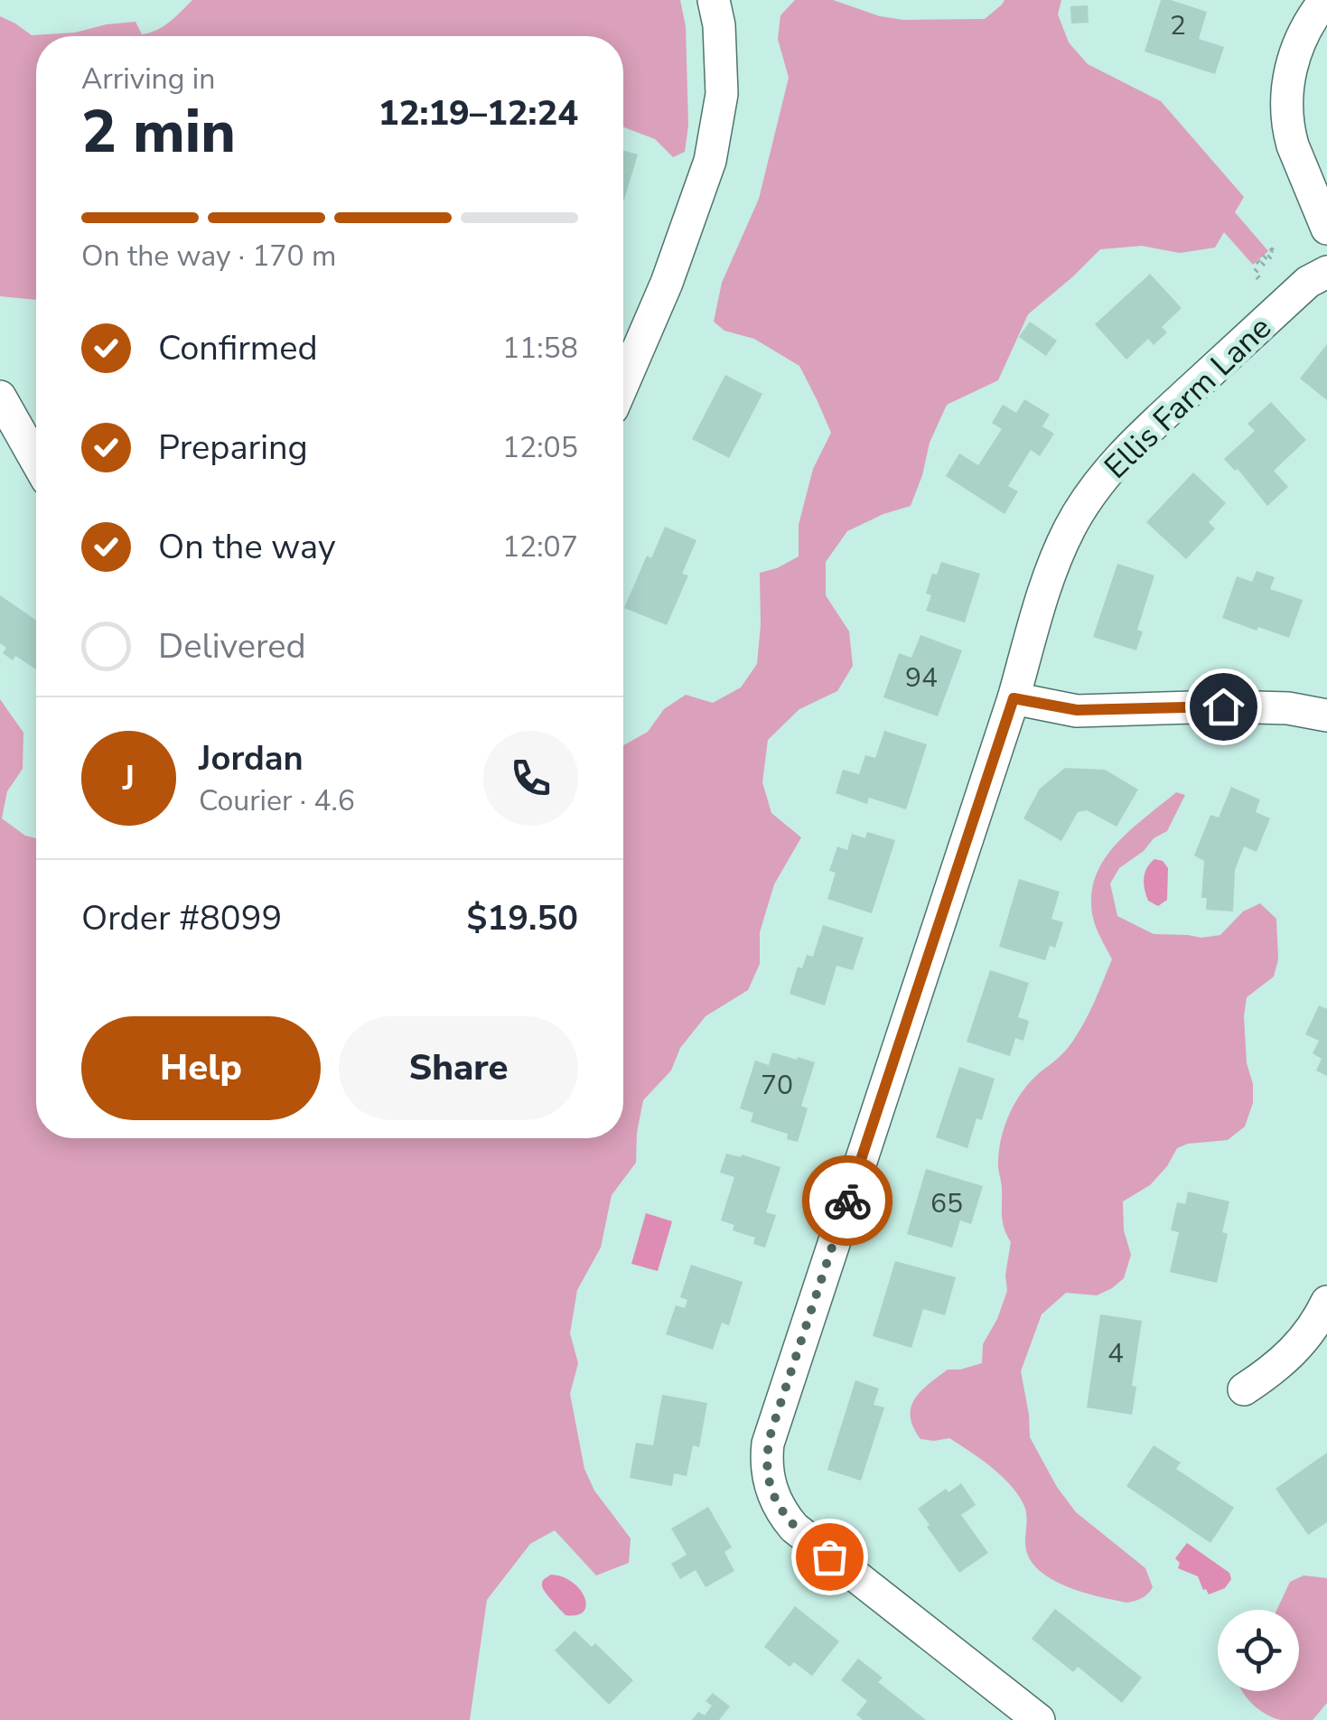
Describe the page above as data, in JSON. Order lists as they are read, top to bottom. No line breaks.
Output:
{"streets":{"street":["Ellis Farm Lane"]},"house_numbers":["2","94","70","65","4"],"page":{"heading":["2 min","Arriving in","12:19–12:24"],"panel":["Jordan","Courier · 4.6","Order #8099","$19.50"],"bar":"On the way · 170 m","list":[["Confirmed","11:58"],["Preparing","12:05"],["On the way","12:07"],"Delivered"],"round":"J","buttons":["Help","Share"]}}
